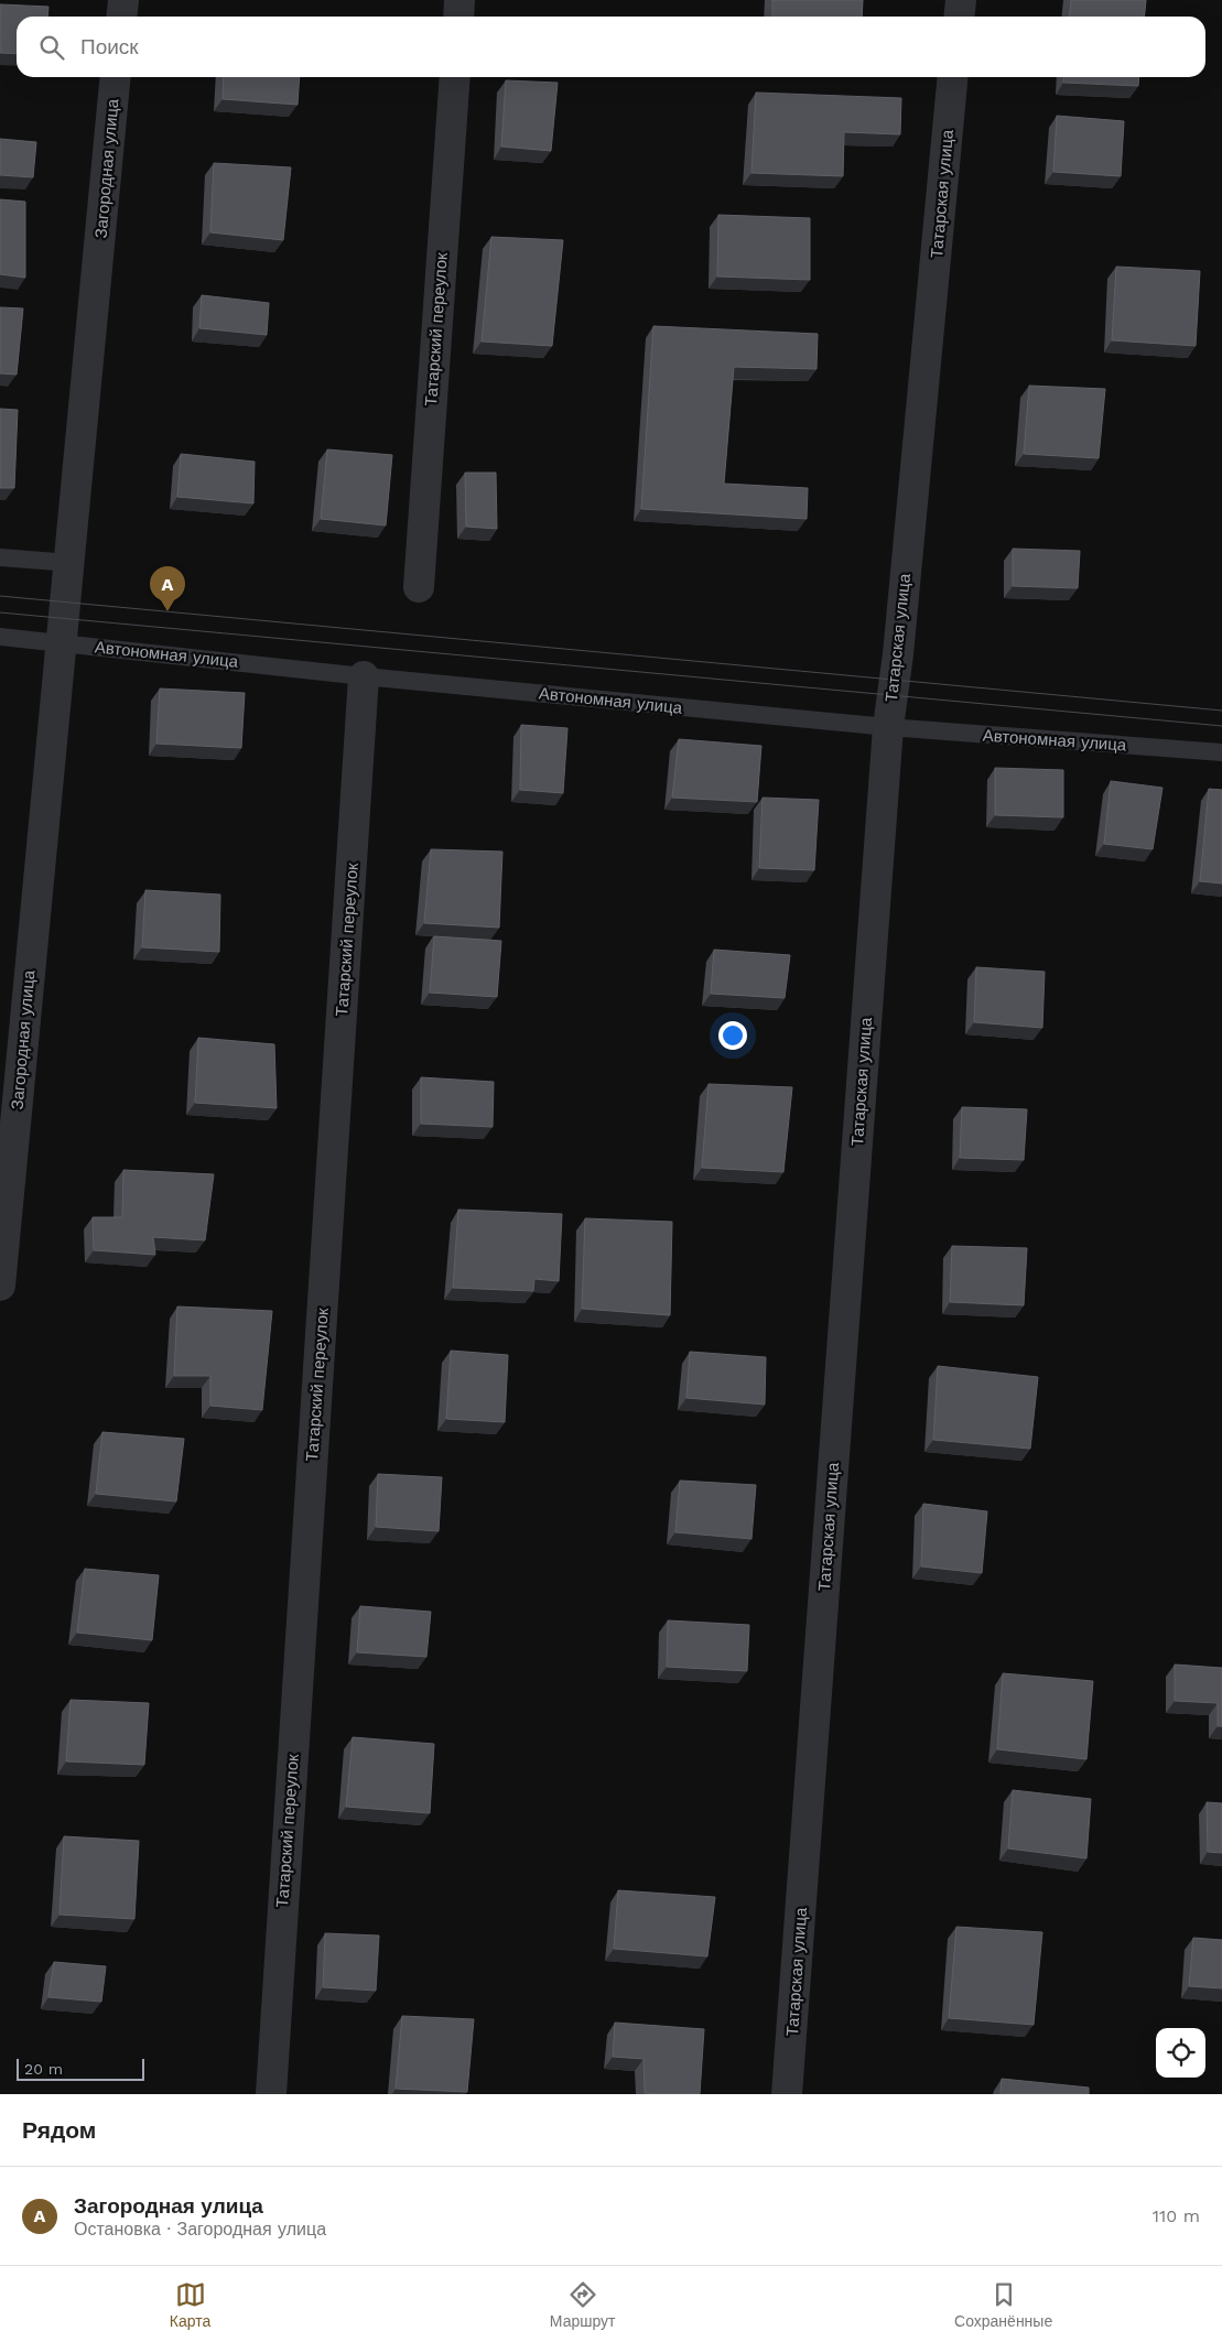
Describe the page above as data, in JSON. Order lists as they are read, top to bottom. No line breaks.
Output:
{"streets":{"street":["Загородная улица","Татарская улица","Татарский переулок"],"lane":["Автономная улица"]},"crossings":[["Загородная улица","Автономная улица"],["Татарская улица","Автономная улица"],["Татарский переулок","Автономная улица"]],"scale_bar":"20 m","page":{"search":"Поиск","pins":"A","scale":"20 m","heading":"Рядом","list":[{"mark":"A","name":"Загородная улица","note":"Остановка · Загородная улица","value":"110 m"}],"nav":["Карта","Маршрут","Сохранённые"]}}
